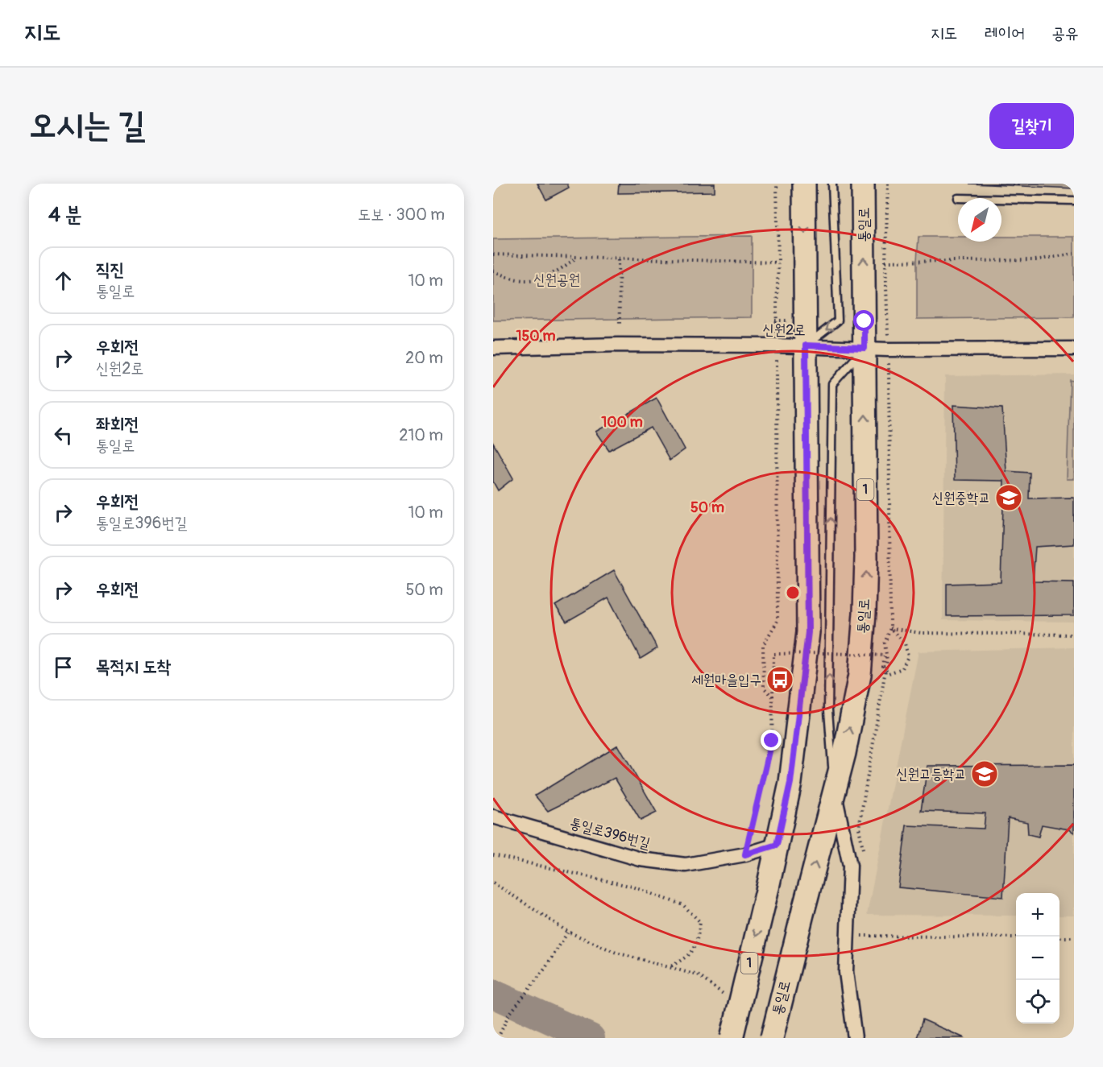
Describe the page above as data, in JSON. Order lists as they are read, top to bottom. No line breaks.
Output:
{"streets":{"main road":["통일로","1"],"street":["신원2로","통일로396번길"]},"crossings":[["통일로","신원2로"],["신원2로","1"],["1","통일로396번길"]],"parks":["신원공원"],"places":{"school or university":["신원중학교","신원고등학교"],"bus stop":["세원마을입구"]},"north":"bottom left","page":{"header":"지도","nav":["지도","레이어","공유"],"buttons":"길찾기","title":"오시는 길","heading":["4 분","도보 · 300 m"],"list":[["직진","통일로","10 m"],["우회전","신원2로","20 m"],["좌회전","통일로","210 m"],["우회전","통일로396번길","10 m"],["우회전","50 m"],"목적지 도착"],"map_buttons":["+","−"]},"rings":["150 m","100 m","50 m"]}
